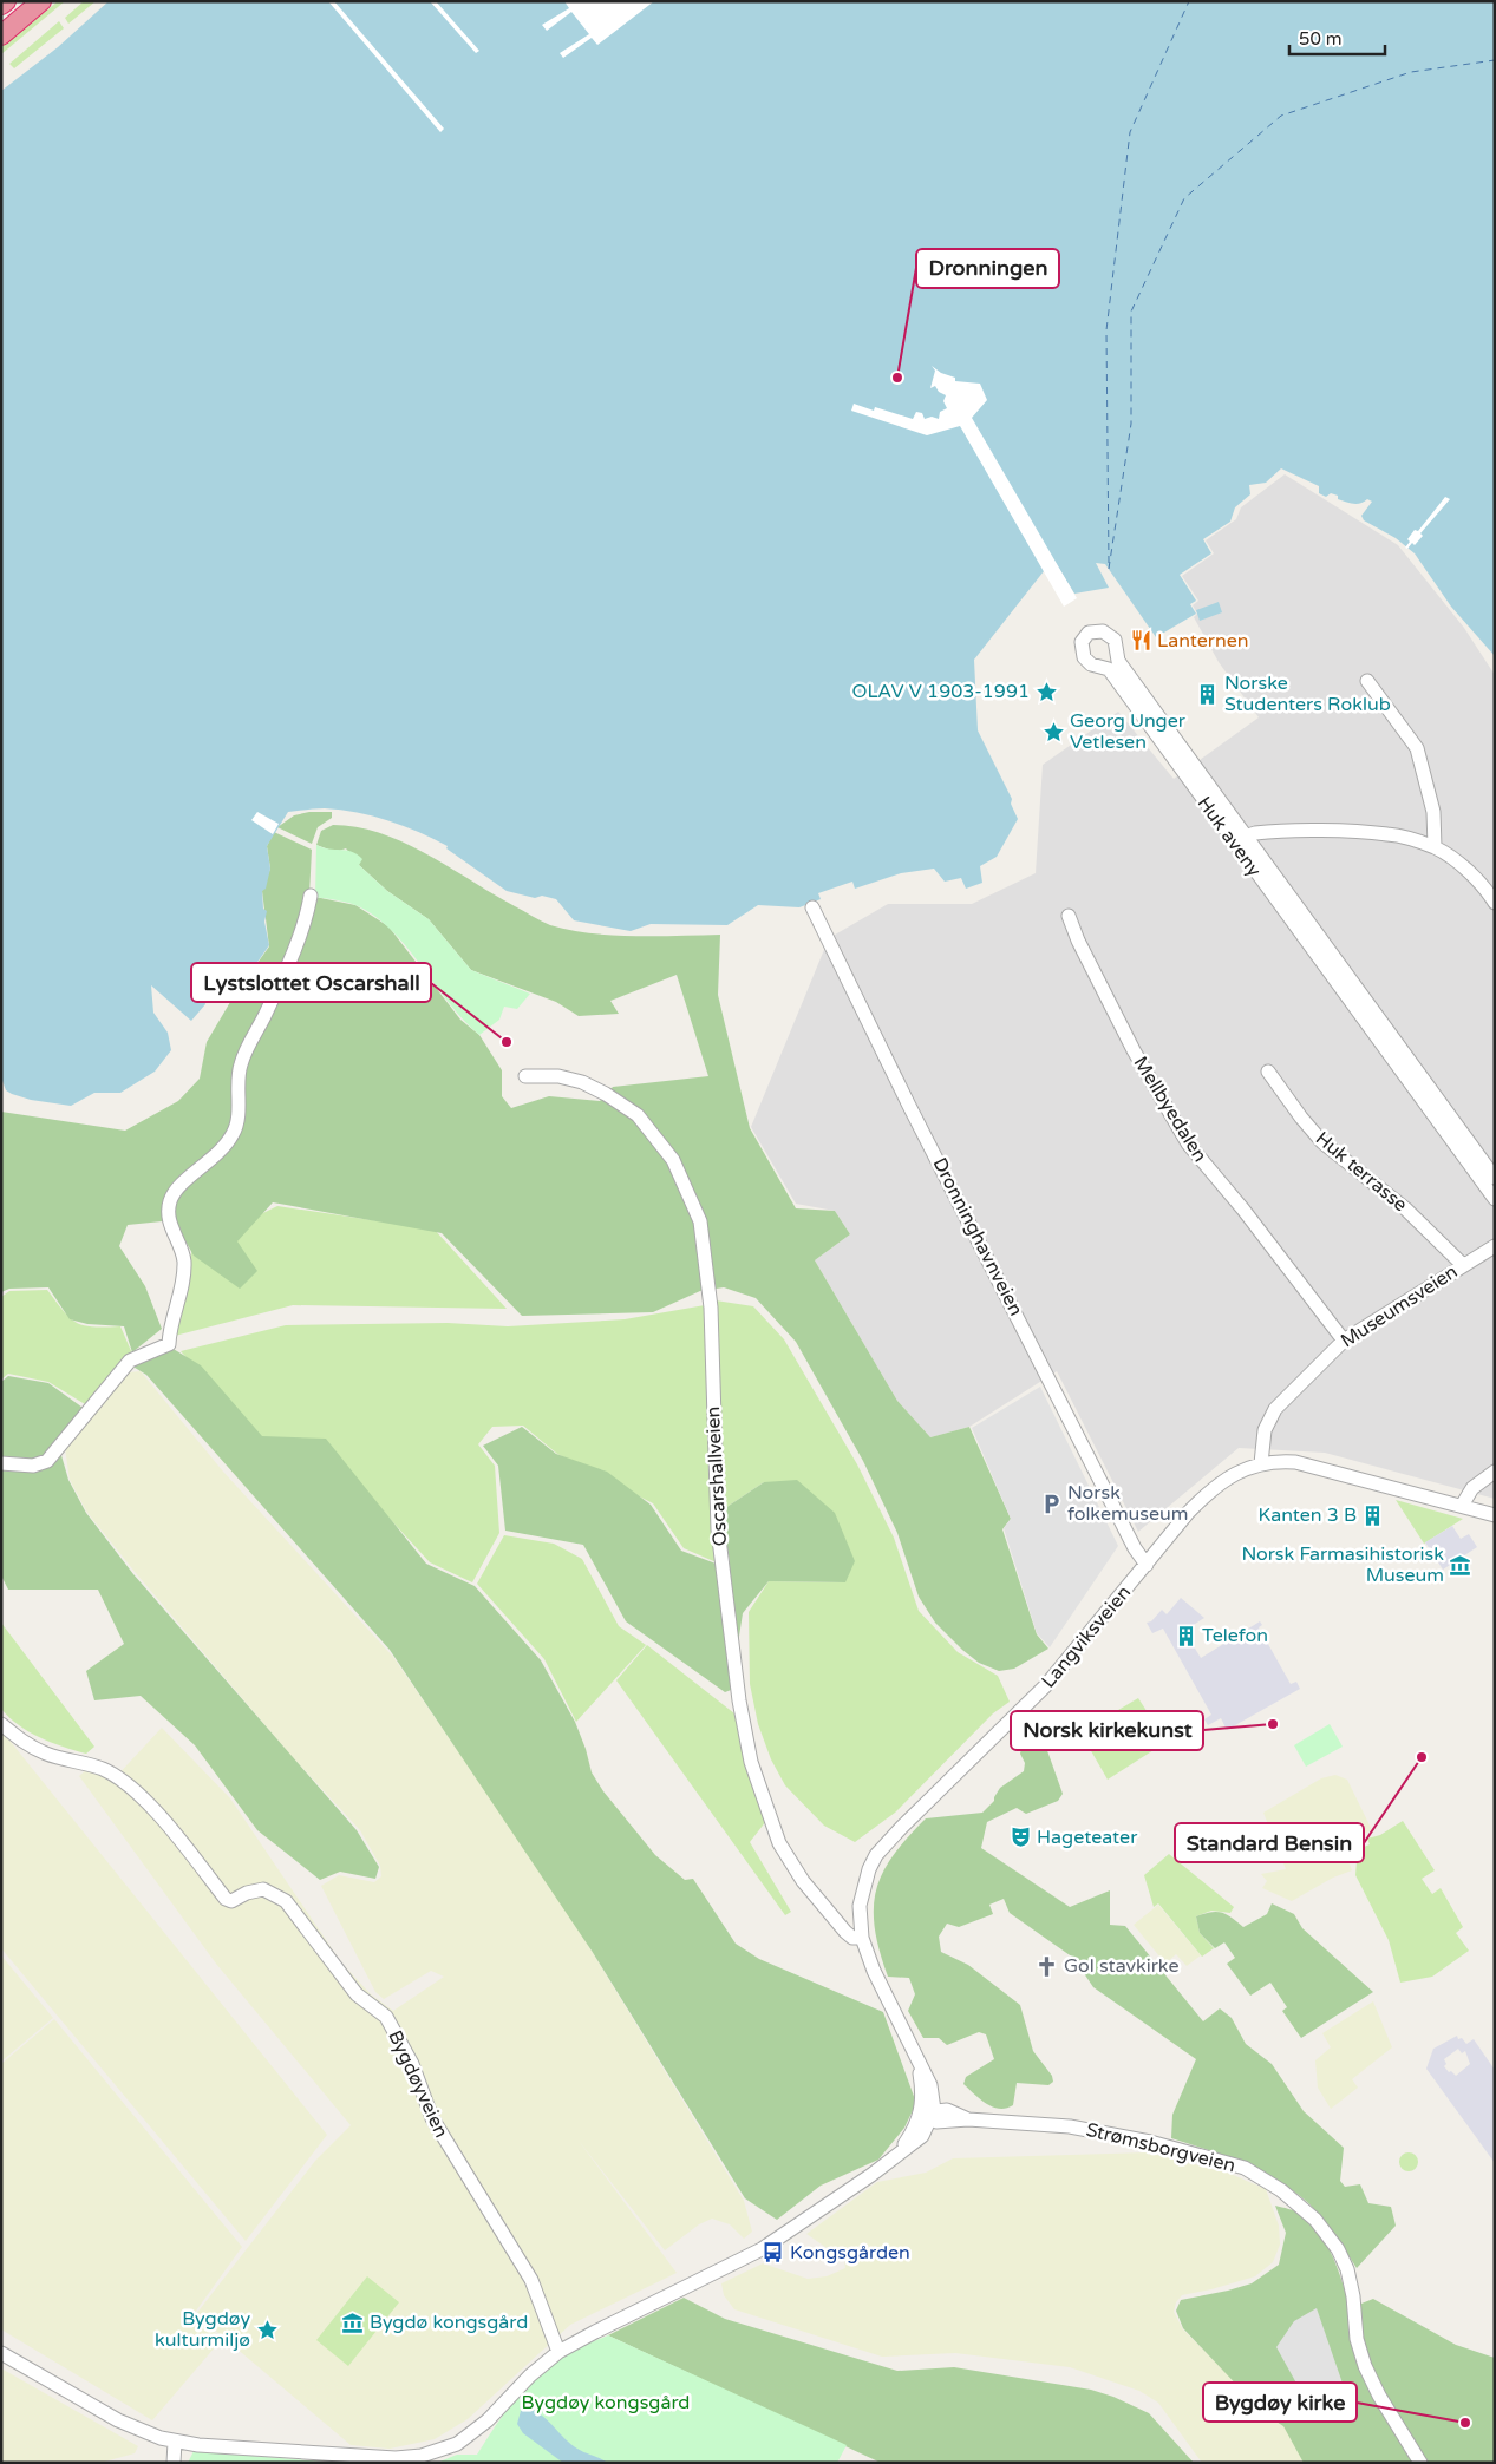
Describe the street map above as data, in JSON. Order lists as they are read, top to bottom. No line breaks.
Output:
{"streets":{"street":["Huk aveny","Mellbyedalen","Huk terrasse","Dronninghavnveien","Museumsveien","Oscarshallveien","Langviksveien","Bygdøyveien","Strømsborgveien"]},"crossings":[["Mellbyedalen","Museumsveien"],["Huk terrasse","Museumsveien"],["Dronninghavnveien","Langviksveien"],["Museumsveien","Langviksveien"],["Oscarshallveien","Langviksveien"],["Langviksveien","Bygdøyveien"],["Langviksveien","Strømsborgveien"]],"parks":["Bygdøy kongsgård"],"places":{"other":["Dronningen","Lystslottet Oscarshall","Norsk kirkekunst","Standard Bensin","Bygdøy kirke"],"restaurant":["Lanternen"],"place":["OLAV V 1903-1991","Georg Unger Vetlesen","Bygdøy kulturmiljø"],"building":["Norske Studenters Roklub","Kanten 3 B","Telefon"],"parking":["Norsk folkemuseum"],"museum":["Norsk Farmasihistorisk Museum","Bygdø kongsgård"],"theatre":["Hageteater"],"church":["Gol stavkirke"],"bus stop":["Kongsgården"]},"scale_bar":"50 m"}
